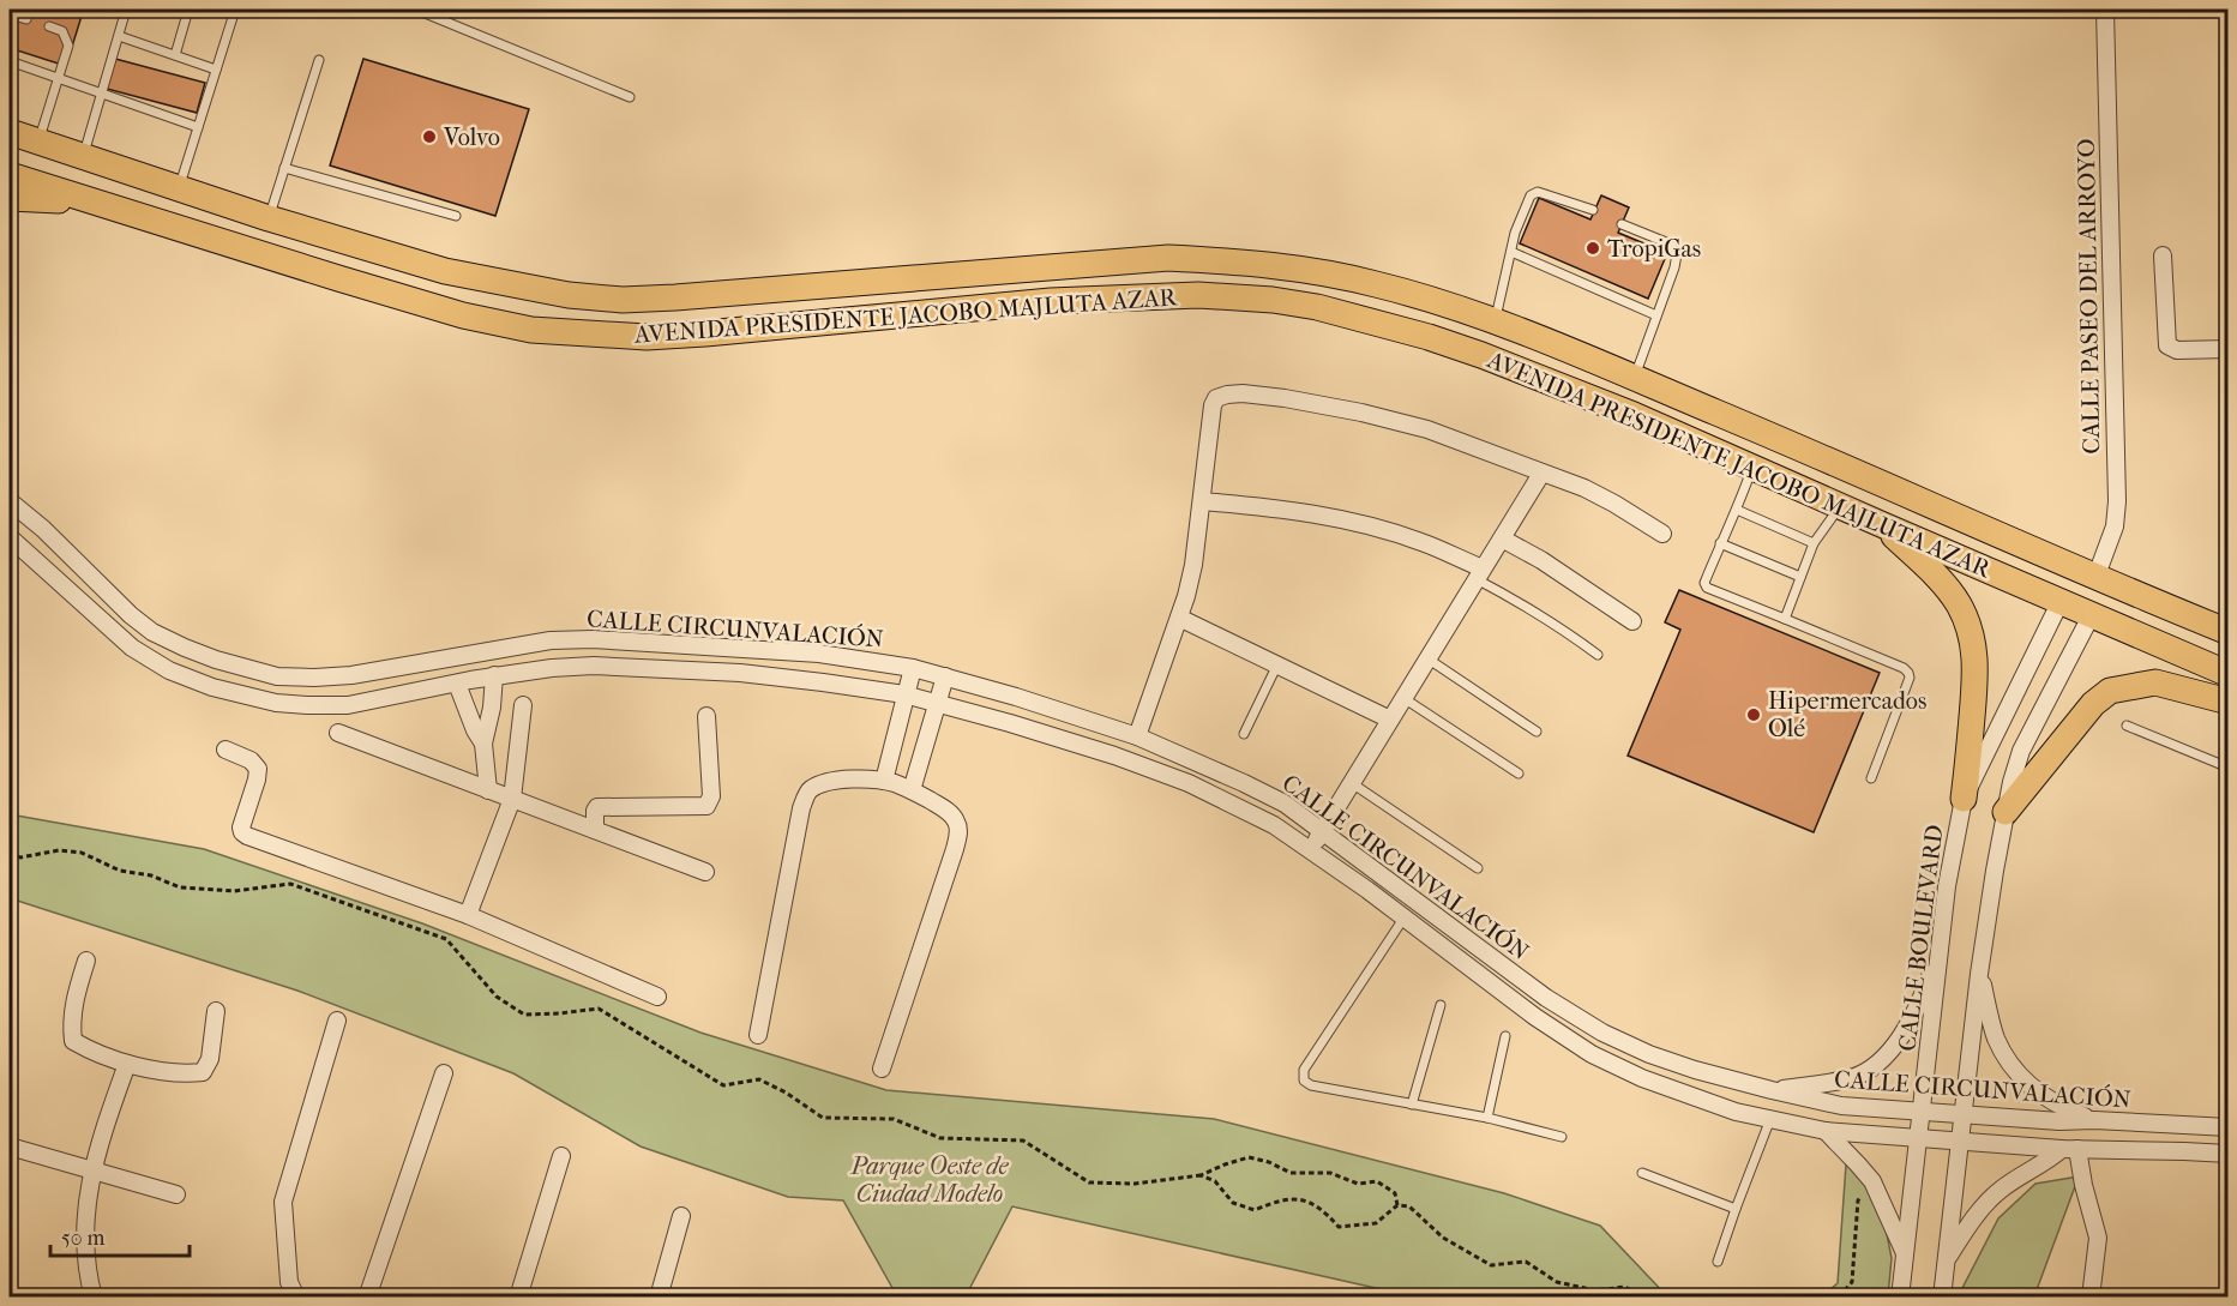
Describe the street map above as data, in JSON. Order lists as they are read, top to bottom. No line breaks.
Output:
{"streets":{"main road":["AVENIDA PRESIDENTE JACOBO MAJLUTA AZAR"],"street":["CALLE PASEO DEL ARROYO","CALLE CIRCUNVALACIÓN","CALLE BOULEVARD"]},"crossings":[["CALLE PASEO DEL ARROYO","AVENIDA PRESIDENTE JACOBO MAJLUTA AZAR"],["AVENIDA PRESIDENTE JACOBO MAJLUTA AZAR","CALLE BOULEVARD"],["CALLE CIRCUNVALACIÓN","CALLE BOULEVARD"]],"parks":["Parque Oeste de Ciudad Modelo"],"places":["Volvo","TropiGas","Hipermercados Olé"],"scale_bar":"50 m"}
